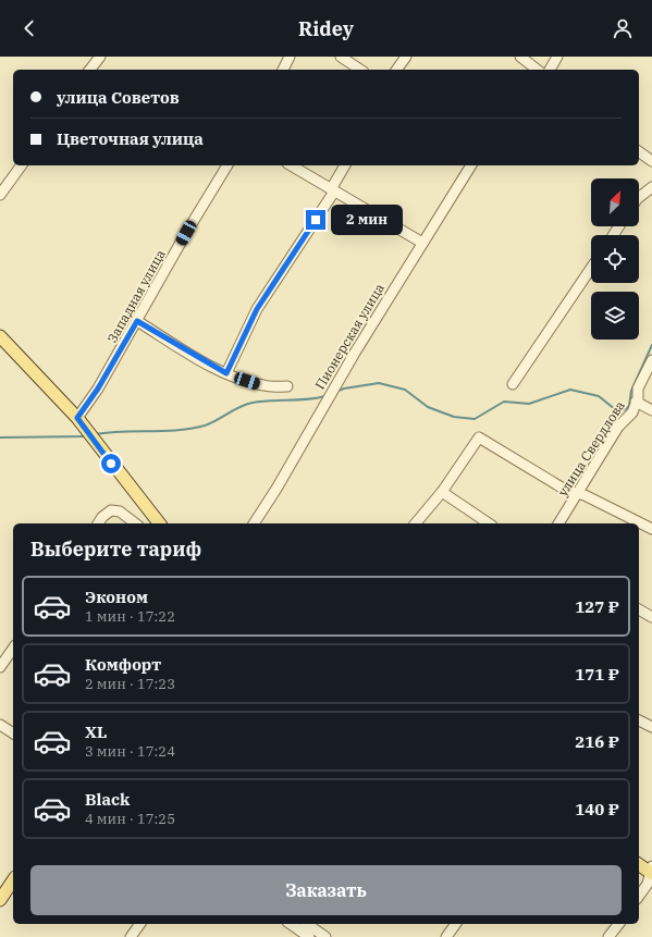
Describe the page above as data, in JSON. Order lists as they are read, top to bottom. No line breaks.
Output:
{"streets":{"street":["Западная улица","Пионерская улица","улица Свердлова"]},"north":"top right","page":{"header":"Ridey","banner":["улица Советов","Цветочная улица"],"bubble":"2 мин","heading":"Выберите тариф","list":[{"name":"Эконом","note":"1 мин · 17:22","value":"127 ₽"},{"name":"Комфорт","note":"2 мин · 17:23","value":"171 ₽"},{"name":"XL","note":"3 мин · 17:24","value":"216 ₽"},{"name":"Black","note":"4 мин · 17:25","value":"140 ₽"}],"buttons":"Заказать"}}
